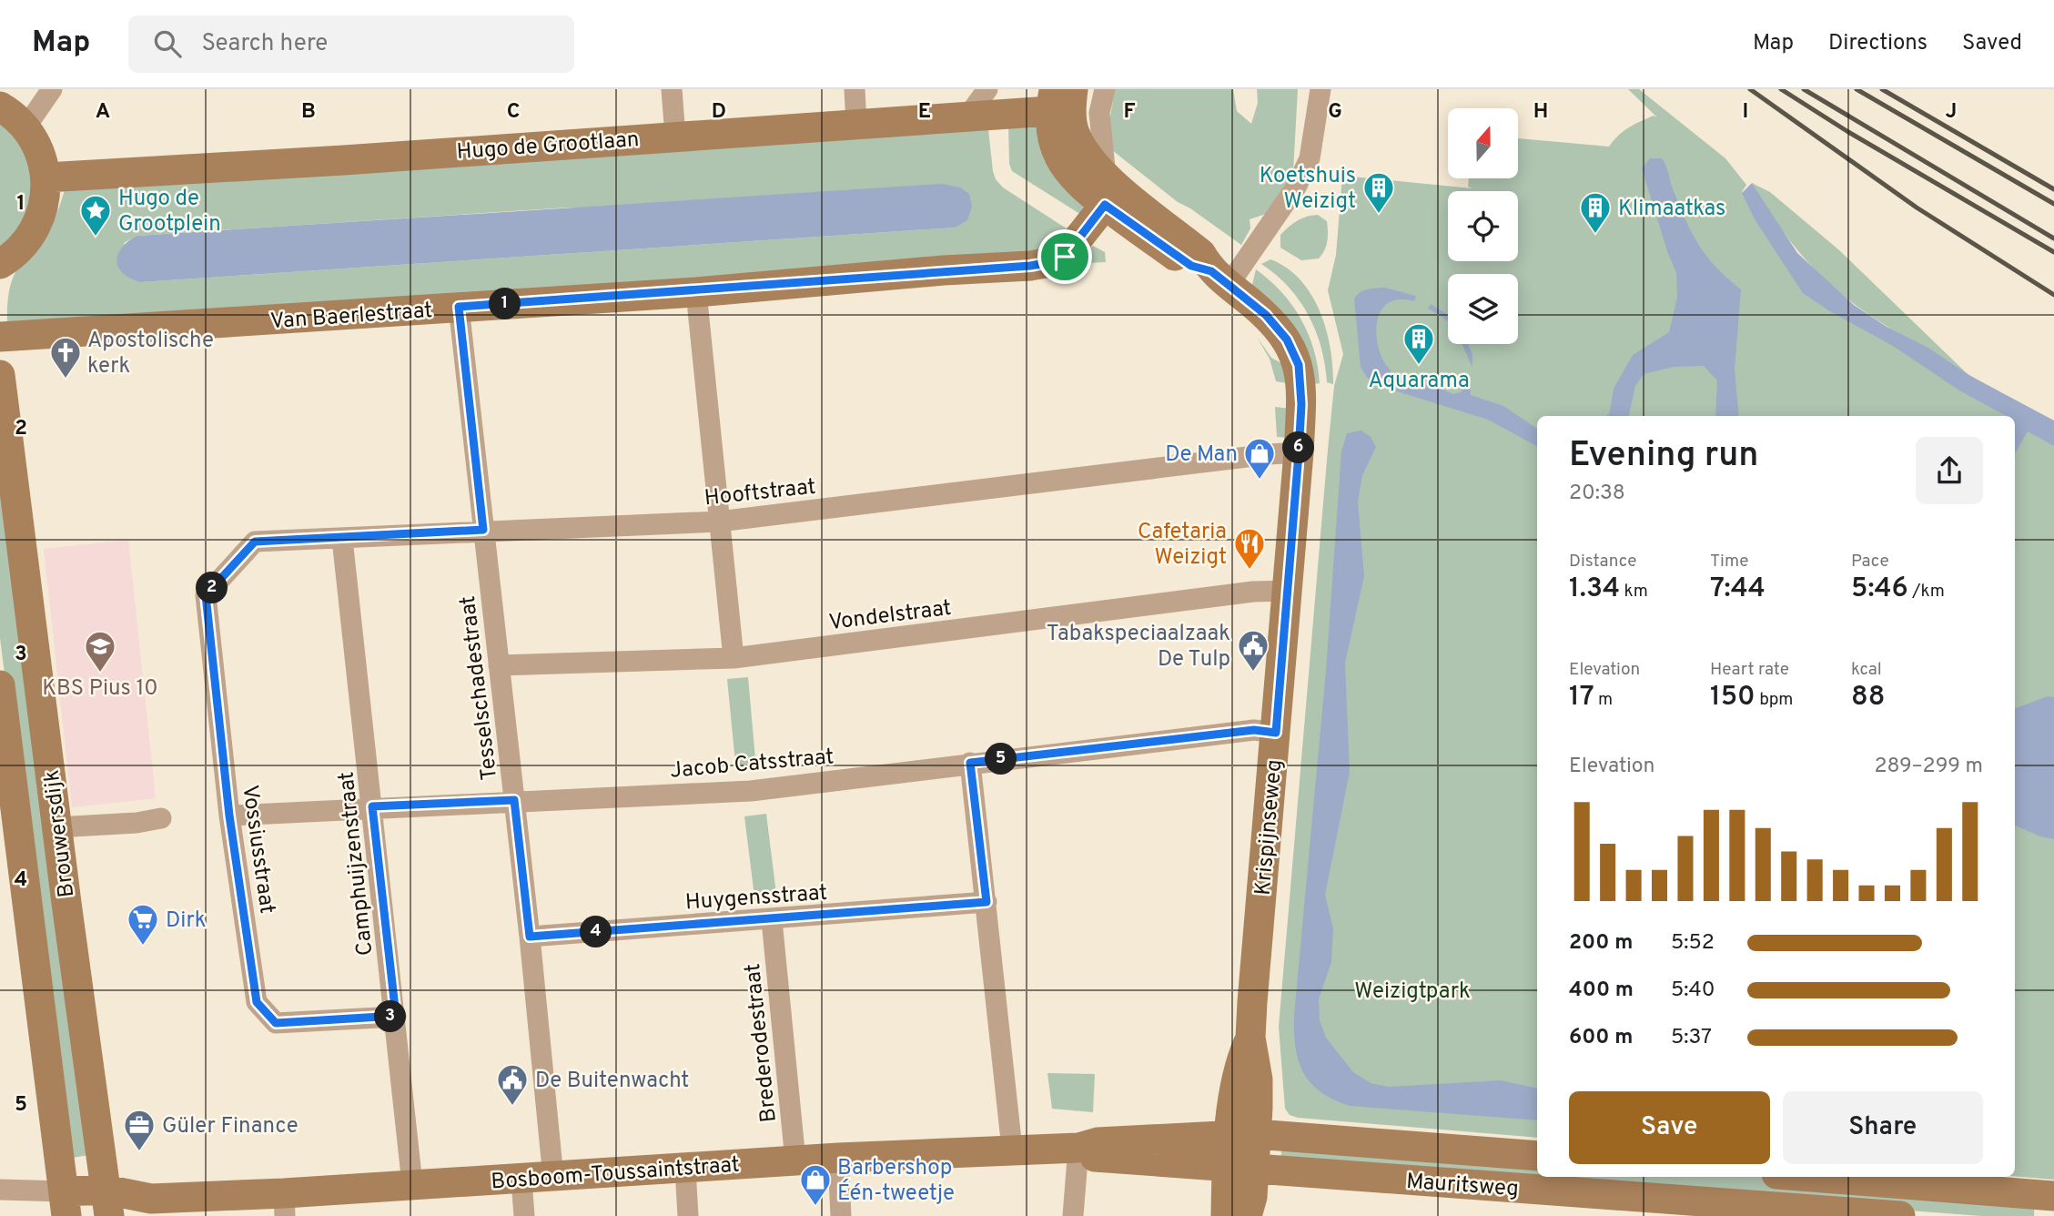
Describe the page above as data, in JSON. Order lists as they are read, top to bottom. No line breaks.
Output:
{"streets":{"street":["Hugo de Grootlaan","Van Baerlestraat","Hooftstraat","Vondelstraat","Tesselschadestraat","Jacob Catsstraat","Krispijnseweg","Brouwersdijk","Vossiusstraat","Camphuijzenstraat","Huygensstraat","Brederodestraat","Bosboom-Toussaintstraat","Mauritsweg"]},"crossings":[["Van Baerlestraat","Tesselschadestraat"],["Van Baerlestraat","Krispijnseweg"],["Hooftstraat","Tesselschadestraat"],["Hooftstraat","Krispijnseweg"],["Hooftstraat","Vossiusstraat"],["Hooftstraat","Camphuijzenstraat"],["Vondelstraat","Tesselschadestraat"],["Vondelstraat","Krispijnseweg"],["Tesselschadestraat","Jacob Catsstraat"],["Tesselschadestraat","Huygensstraat"],["Tesselschadestraat","Bosboom-Toussaintstraat"],["Jacob Catsstraat","Krispijnseweg"],["Jacob Catsstraat","Vossiusstraat"],["Jacob Catsstraat","Camphuijzenstraat"],["Krispijnseweg","Bosboom-Toussaintstraat"],["Krispijnseweg","Mauritsweg"],["Brouwersdijk","Bosboom-Toussaintstraat"],["Vossiusstraat","Camphuijzenstraat"],["Camphuijzenstraat","Bosboom-Toussaintstraat"],["Huygensstraat","Brederodestraat"],["Brederodestraat","Bosboom-Toussaintstraat"],["Bosboom-Toussaintstraat","Mauritsweg"]],"parks":["Weizigtpark"],"places":{"building":["Koetshuis Weizigt","Klimaatkas","Aquarama"],"place":["Hugo de Grootplein"],"church":["Apostolische kerk"],"shop":["De Man","Barbershop Één-tweetje"],"restaurant":["Cafetaria Weizigt"],"public building":["Tabakspeciaalzaak De Tulp","De Buitenwacht"],"school or university":["KBS Pius 10"],"supermarket":["Dirk"],"office":["Güler Finance"]},"north":"top","page":{"header":"Map","search":"Search here","nav":["Map","Directions","Saved"],"pins":["1","6","2","5","4","3"],"heading":["Evening run","20:38"],"stats":[["Distance","1.34 km"],["Time","7:44"],["Pace","5:46 /km"],["Elevation","17 m"],["Heart rate","150 bpm"],["kcal","88"]],"chart":["Elevation","289–299 m"],"list":[{"name":"200 m","note":"5:52"},{"name":"400 m","note":"5:40"},{"name":"600 m","note":"5:37"}],"buttons":["Save","Share"]},"grid":{"columns":["A","B","C","D","E","F","G","H","I","J"],"rows":["1","2","3","4","5"]}}
